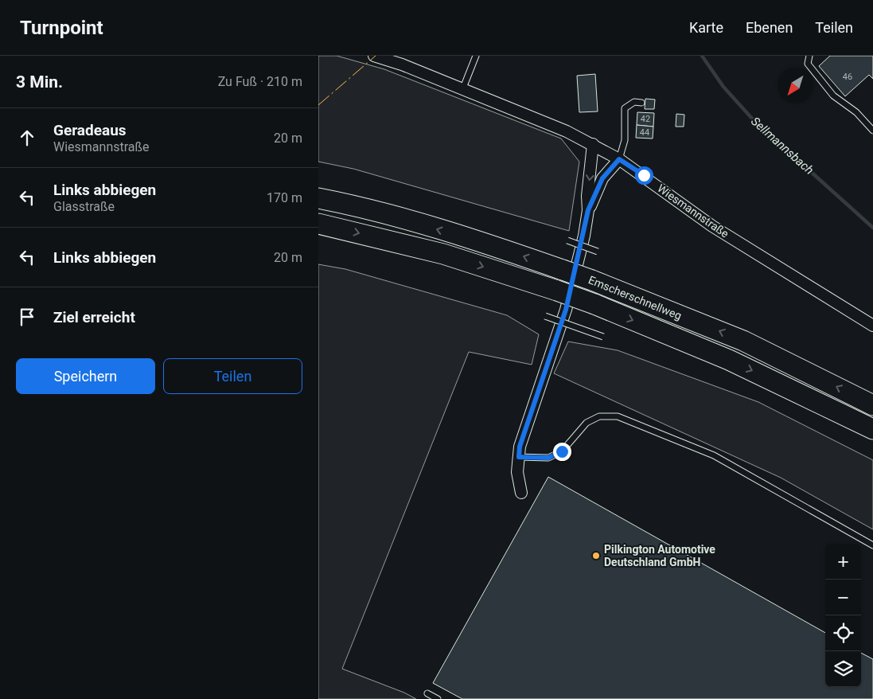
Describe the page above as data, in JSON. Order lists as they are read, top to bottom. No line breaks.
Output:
{"streets":{"highway":["Emscherschnellweg"],"street":["Wiesmannstraße"]},"water":["Sellmannsbach"],"places":["Pilkington Automotive Deutschland GmbH"],"house_numbers":["46","42","44"],"north":"bottom left","page":{"header":"Turnpoint","nav":["Karte","Ebenen","Teilen"],"heading":["3 Min.","Zu Fuß · 210 m"],"list":[["Geradeaus","Wiesmannstraße","20 m"],["Links abbiegen","Glasstraße","170 m"],["Links abbiegen","20 m"],"Ziel erreicht"],"buttons":["Speichern","Teilen"],"map_buttons":["+","−"]}}
